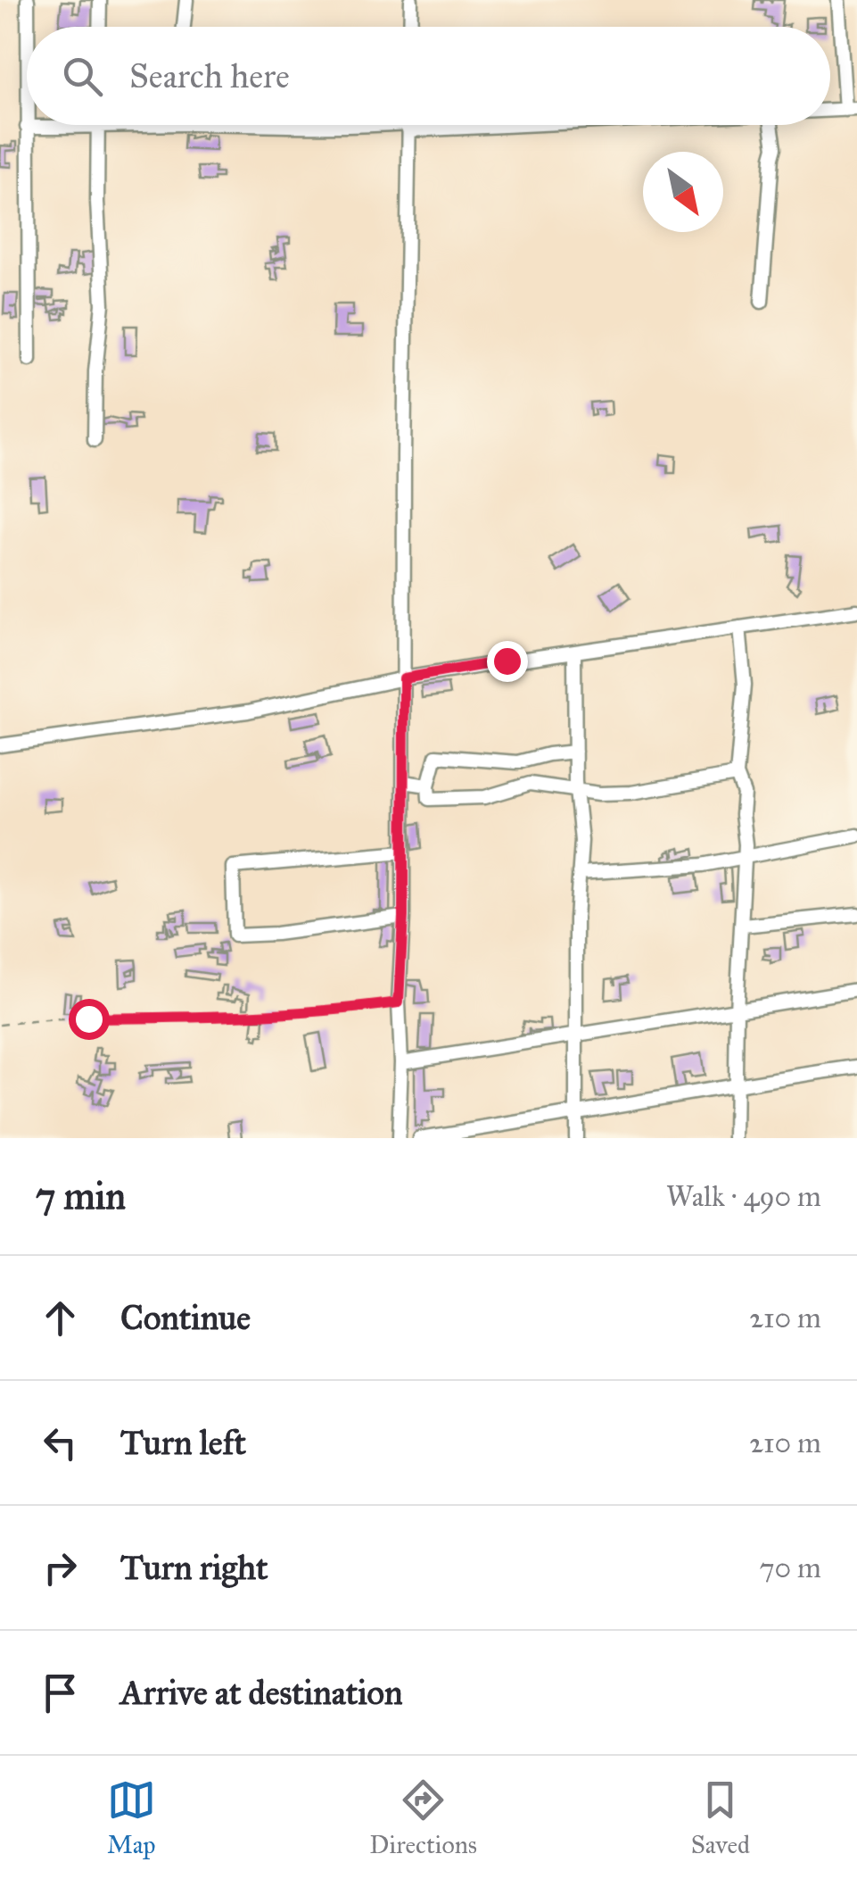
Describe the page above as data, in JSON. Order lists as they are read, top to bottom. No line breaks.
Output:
{"north":"bottom right","page":{"search":"Search here","heading":["7 min","Walk · 490 m"],"list":[["Continue","210 m"],["Turn left","210 m"],["Turn right","70 m"],"Arrive at destination"],"nav":["Map","Directions","Saved"]}}
